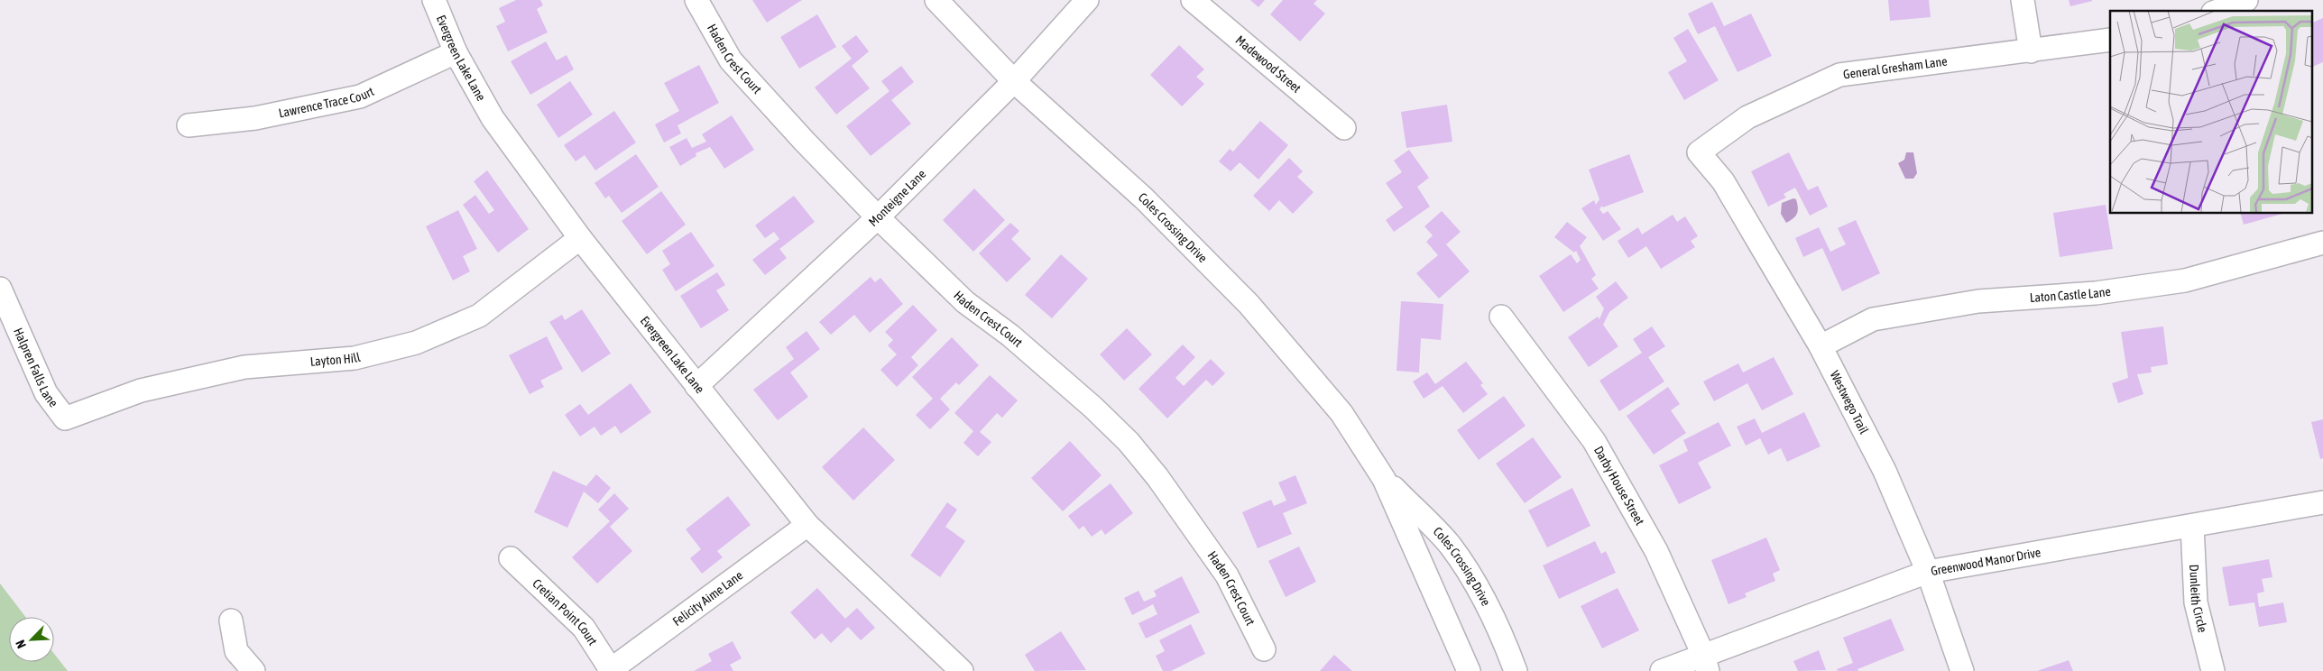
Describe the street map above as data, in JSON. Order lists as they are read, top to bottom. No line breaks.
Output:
{"streets":{"street":["Evergreen Lake Lane","Haden Crest Court","Madewood Street","General Gresham Lane","Lawrence Trace Court","Monteigne Lane","Coles Crossing Drive","Laton Castle Lane","Layton Hill","Halpren Falls Lane","Westwego Trail","Darby House Street","Greenwood Manor Drive","Felicity Aime Lane","Dunleith Circle","Cretian Point Court"]},"crossings":[["Evergreen Lake Lane","Lawrence Trace Court"],["Evergreen Lake Lane","Monteigne Lane"],["Evergreen Lake Lane","Layton Hill"],["Evergreen Lake Lane","Felicity Aime Lane"],["Haden Crest Court","Monteigne Lane"],["General Gresham Lane","Westwego Trail"],["Monteigne Lane","Coles Crossing Drive"],["Laton Castle Lane","Westwego Trail"],["Layton Hill","Halpren Falls Lane"],["Westwego Trail","Greenwood Manor Drive"],["Darby House Street","Greenwood Manor Drive"],["Greenwood Manor Drive","Dunleith Circle"],["Felicity Aime Lane","Cretian Point Court"]],"north":"bottom left"}
